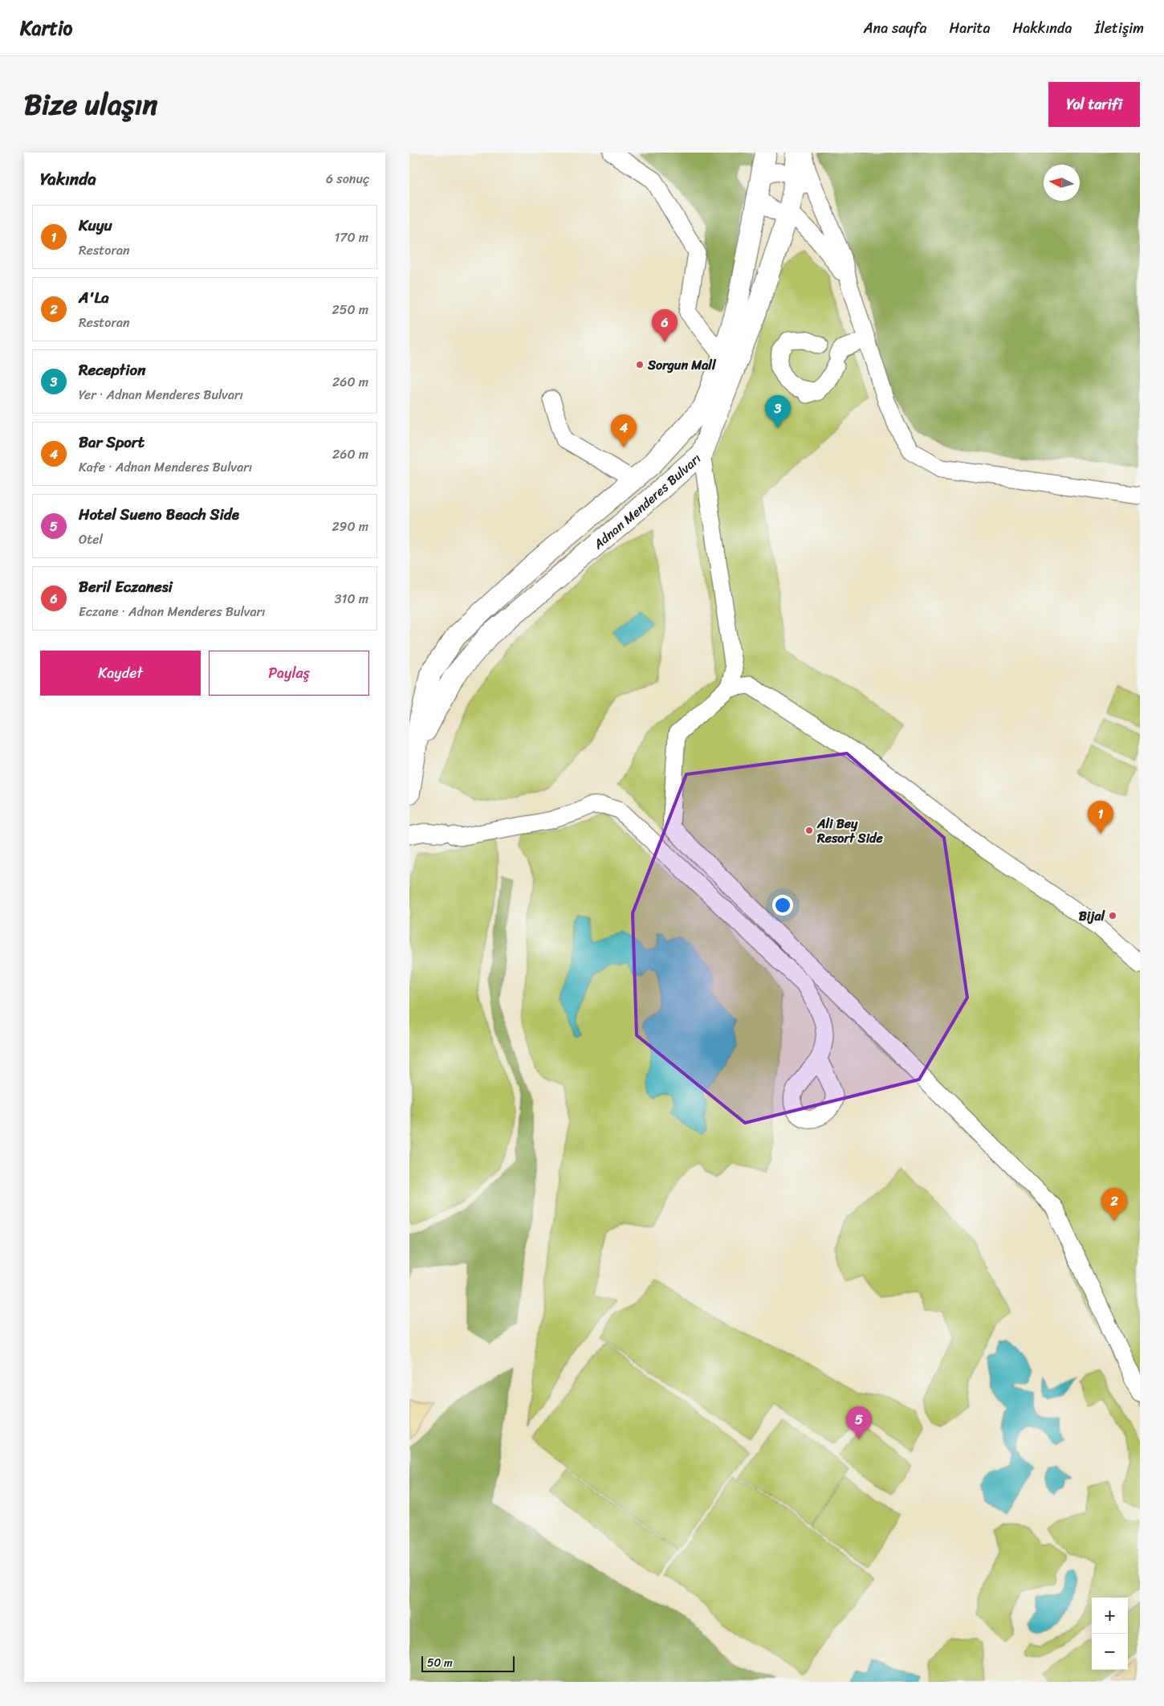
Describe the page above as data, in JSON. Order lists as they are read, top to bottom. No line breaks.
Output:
{"streets":{"main road":["Adnan Menderes Bulvarı"]},"places":["Sorgun Mall","Ali Bey Resort Side","Bijal"],"scale_bar":"50 m","north":"left","page":{"header":"Kartio","nav":["Ana sayfa","Harita","Hakkında","İletişim"],"title":"Bize ulaşın","buttons":["Yol tarifi",["Kaydet","Paylaş"]],"heading":["Yakında","6 sonuç"],"list":[{"mark":"1","name":"Kuyu","note":"Restoran","value":"170 m"},{"mark":"2","name":"A'La","note":"Restoran","value":"250 m"},{"mark":"3","name":"Reception","note":"Yer · Adnan Menderes Bulvarı","value":"260 m"},{"mark":"4","name":"Bar Sport","note":"Kafe · Adnan Menderes Bulvarı","value":"260 m"},{"mark":"5","name":"Hotel Sueno Beach Side","note":"Otel","value":"290 m"},{"mark":"6","name":"Beril Eczanesi","note":"Eczane · Adnan Menderes Bulvarı","value":"310 m"}],"pins":["6","3","4","1","2","5"],"map_buttons":["+","−"],"scale":"50 m"}}
